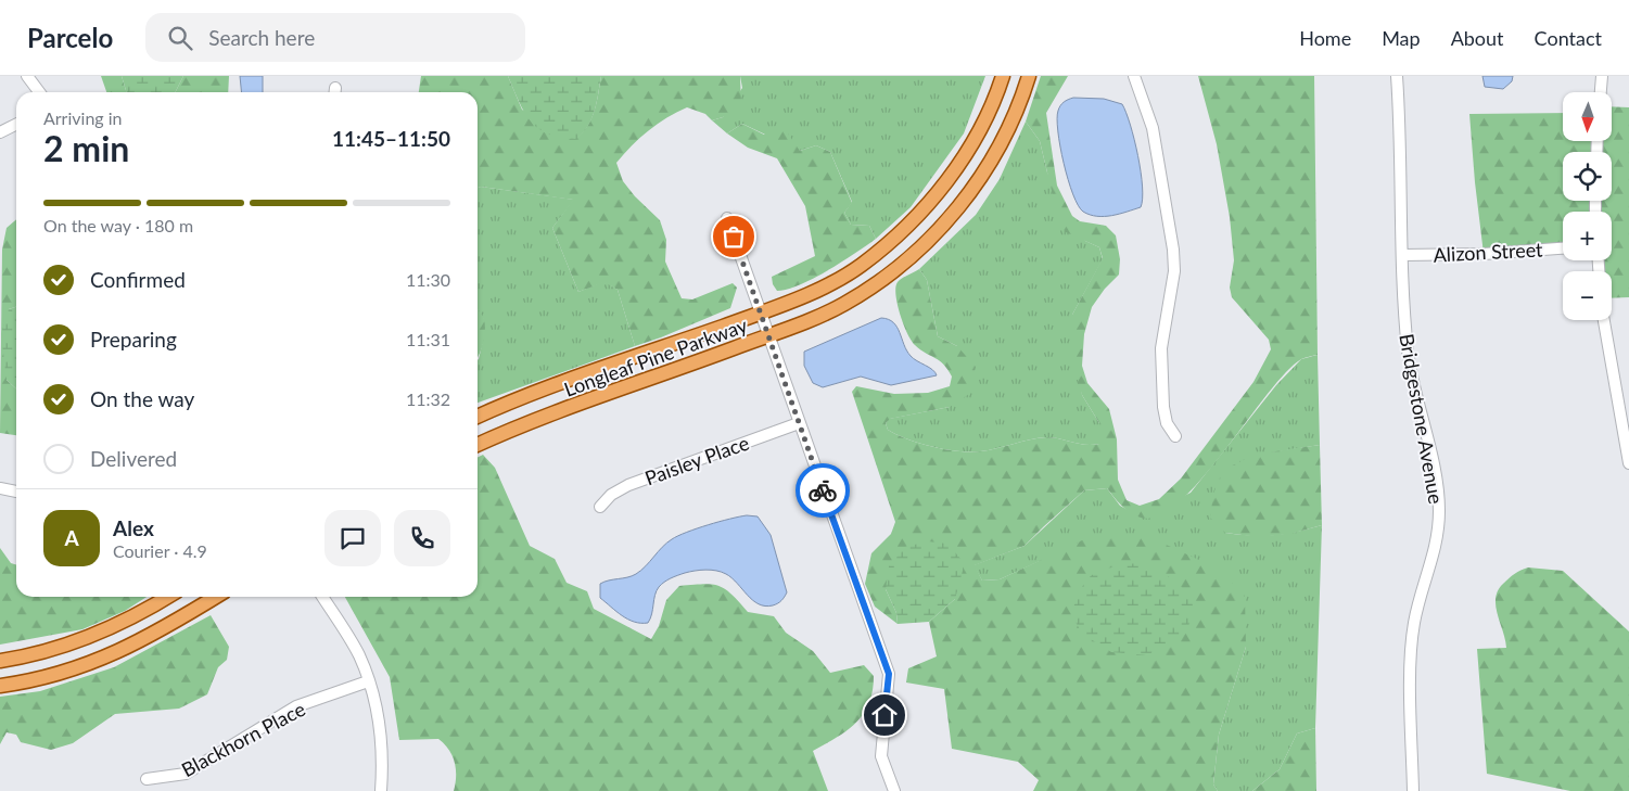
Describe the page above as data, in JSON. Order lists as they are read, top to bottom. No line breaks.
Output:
{"streets":{"main road":["Longleaf Pine Parkway"],"street":["Alizon Street","Bridgestone Avenue","Paisley Place","Blackhorn Place"]},"crossings":[["Alizon Street","Bridgestone Avenue"]],"north":"bottom","page":{"header":"Parcelo","search":"Search here","nav":["Home","Map","About","Contact"],"map_buttons":["+","−"],"heading":["2 min","Arriving in","11:45–11:50"],"panel":["Alex","Courier · 4.9"],"bar":"On the way · 180 m","list":[["Confirmed","11:30"],["Preparing","11:31"],["On the way","11:32"],"Delivered"],"round":"A"}}
